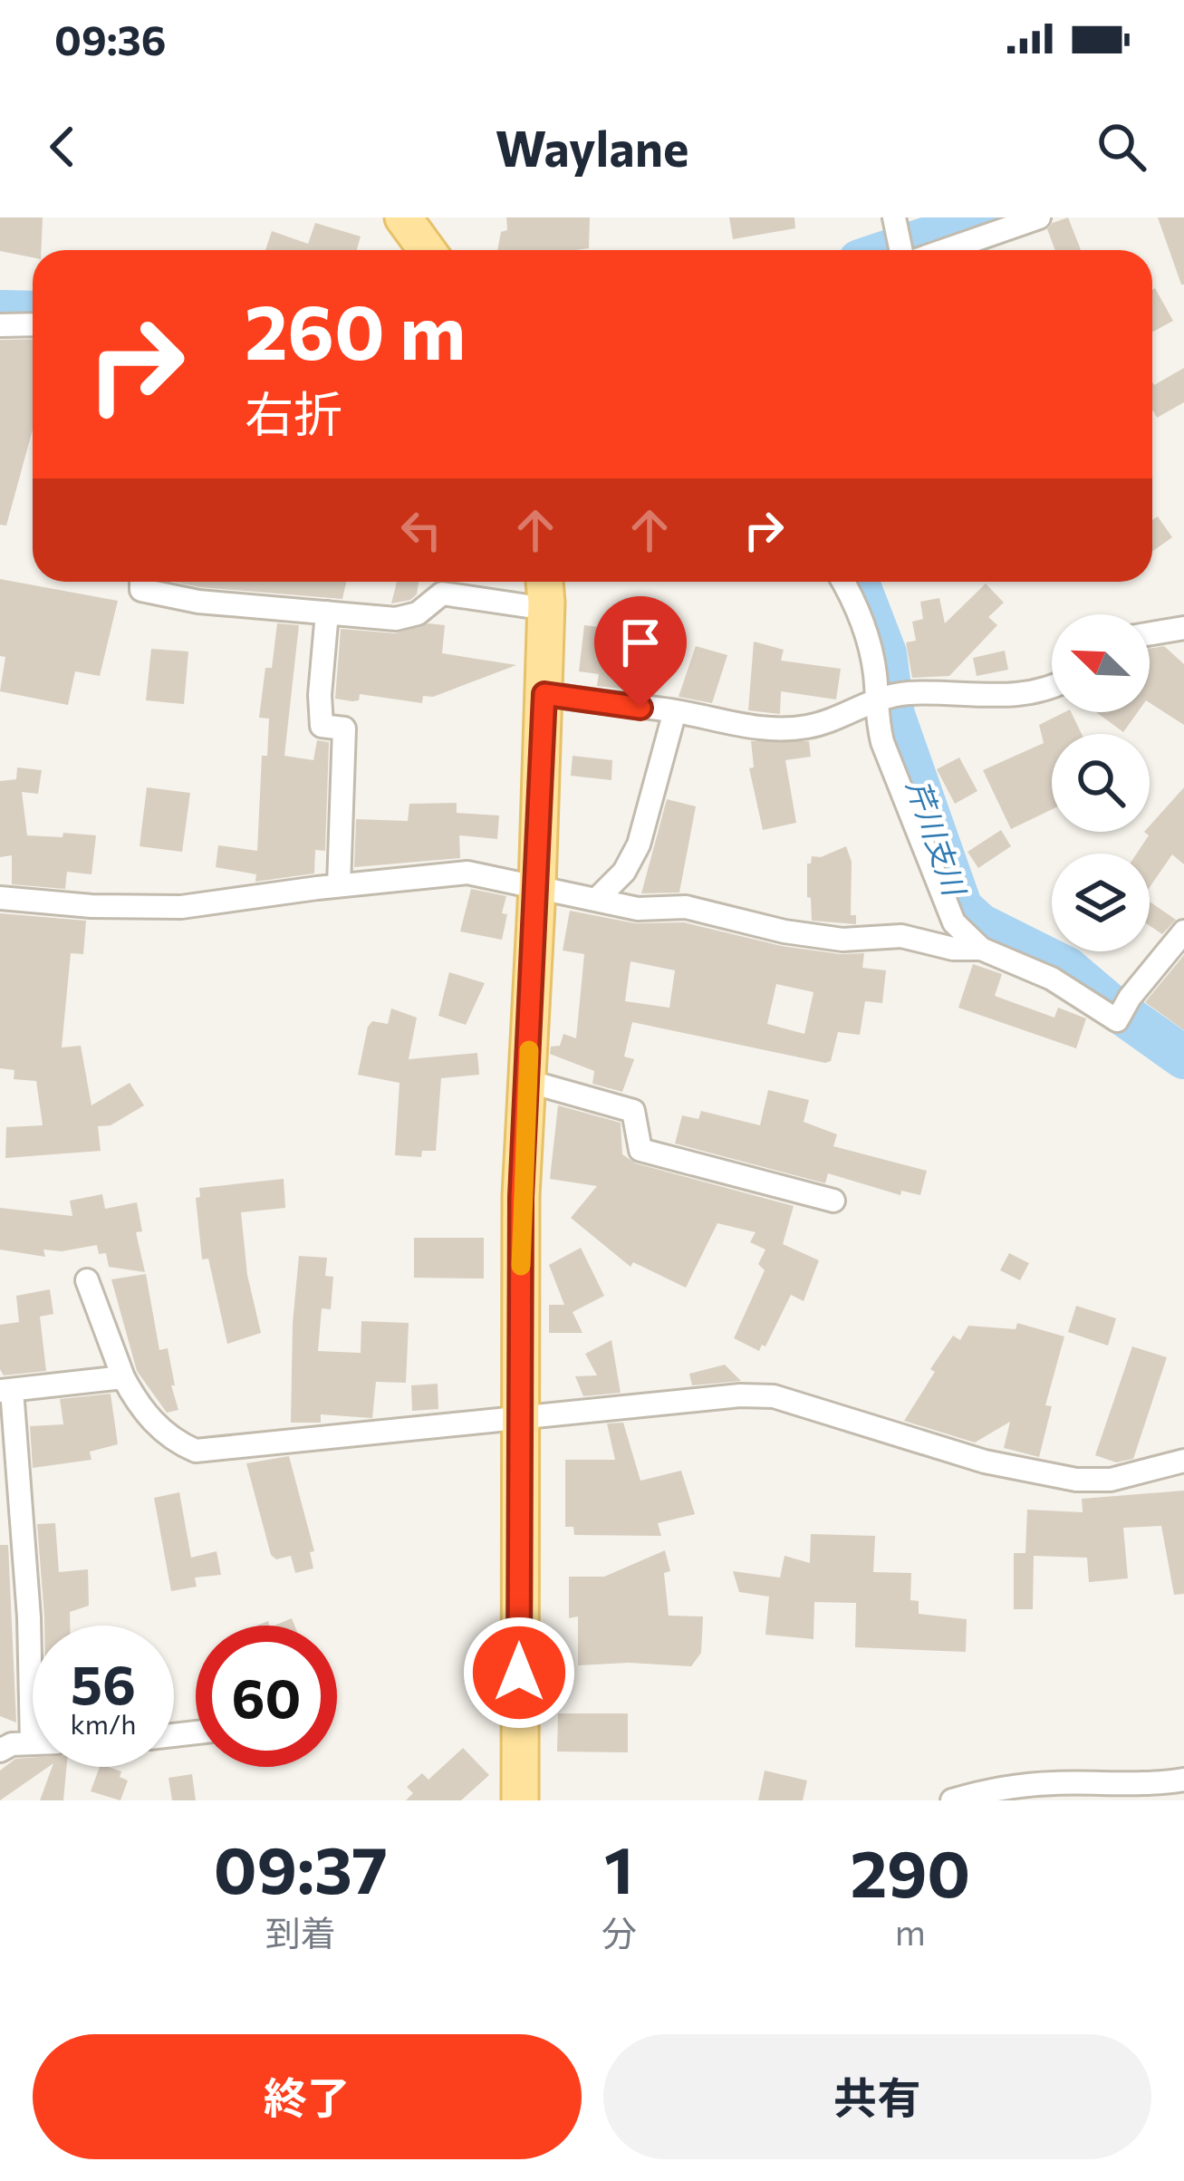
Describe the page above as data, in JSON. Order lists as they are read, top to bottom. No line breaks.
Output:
{"water":["芹川支川"],"north":"top left","page":{"status":"09:36","header":"Waylane","turn":["260 m","右折"],"speed":"56 km/h","limit":"60","eta":["09:37","到着","1","分","290","m"],"buttons":["終了","共有"]}}
